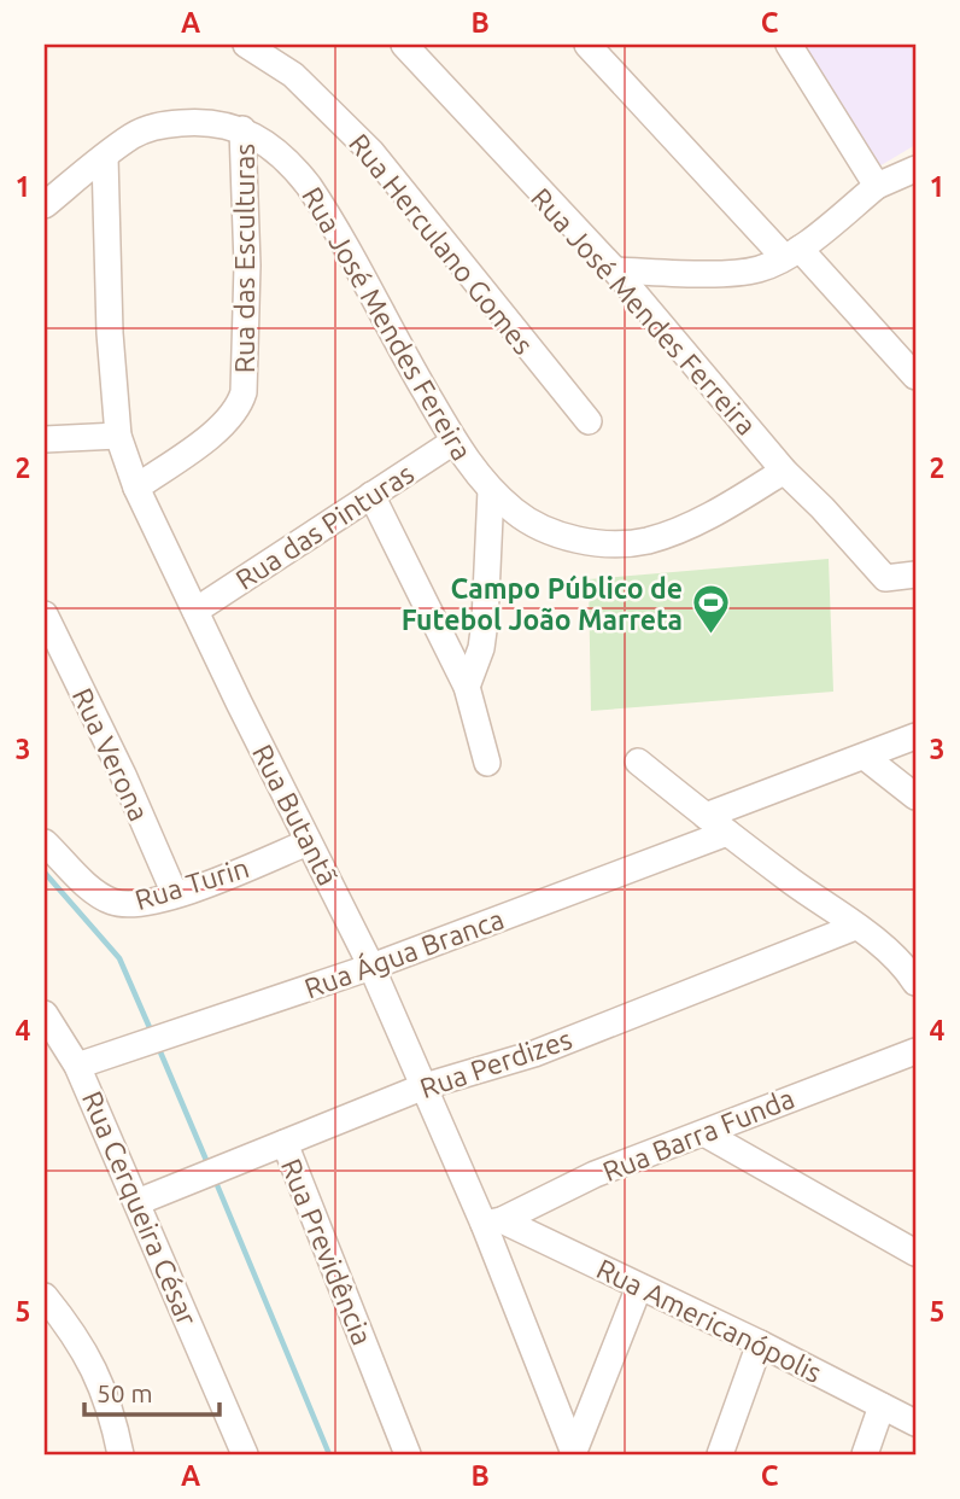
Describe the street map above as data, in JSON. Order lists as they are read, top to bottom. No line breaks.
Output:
{"streets":{"street":["Rua Herculano Gomes","Rua das Esculturas","Rua José Mendes Ferreira","Rua José Mendes Fereira","Rua das Pinturas","Rua Verona","Rua Butantã","Rua Turin","Rua Água Branca","Rua Perdizes","Rua Barra Funda","Rua Cerqueira César","Rua Previdência","Rua Americanópolis"]},"crossings":[["Rua das Esculturas","Rua José Mendes Fereira"],["Rua das Esculturas","Rua Butantã"],["Rua José Mendes Ferreira","Rua José Mendes Fereira"],["Rua José Mendes Fereira","Rua das Pinturas"],["Rua José Mendes Fereira","Rua Butantã"],["Rua das Pinturas","Rua Butantã"],["Rua Verona","Rua Turin"],["Rua Butantã","Rua Turin"],["Rua Butantã","Rua Água Branca"],["Rua Butantã","Rua Perdizes"],["Rua Butantã","Rua Barra Funda"],["Rua Butantã","Rua Americanópolis"],["Rua Água Branca","Rua Cerqueira César"],["Rua Perdizes","Rua Cerqueira César"],["Rua Perdizes","Rua Previdência"],["Rua Barra Funda","Rua Americanópolis"]],"places":{"sports":["Campo Público de Futebol João Marreta"]},"scale_bar":"50 m","grid":{"columns":["A","B","C"],"rows":["1","2","3","4","5"]}}
